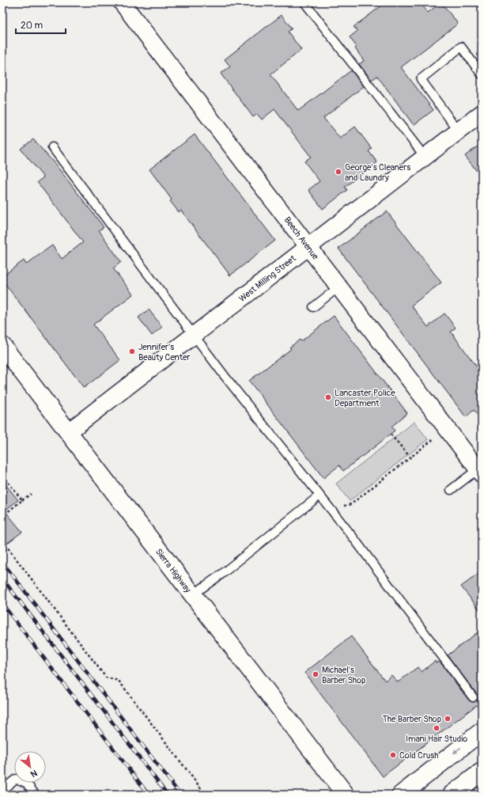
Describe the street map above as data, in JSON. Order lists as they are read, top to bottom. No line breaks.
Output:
{"streets":{"main road":["Sierra Highway"],"street":["Beech Avenue","West Milling Street"]},"crossings":[["Beech Avenue","West Milling Street"],["West Milling Street","Sierra Highway"]],"places":["George's Cleaners and Laundry","Jennifer's Beauty Center","Lancaster Police Department","Michael's Barber Shop","The Barber Shop","Imani Hair Studio","Cold Crush"],"scale_bar":"20 m","north":"bottom right"}
